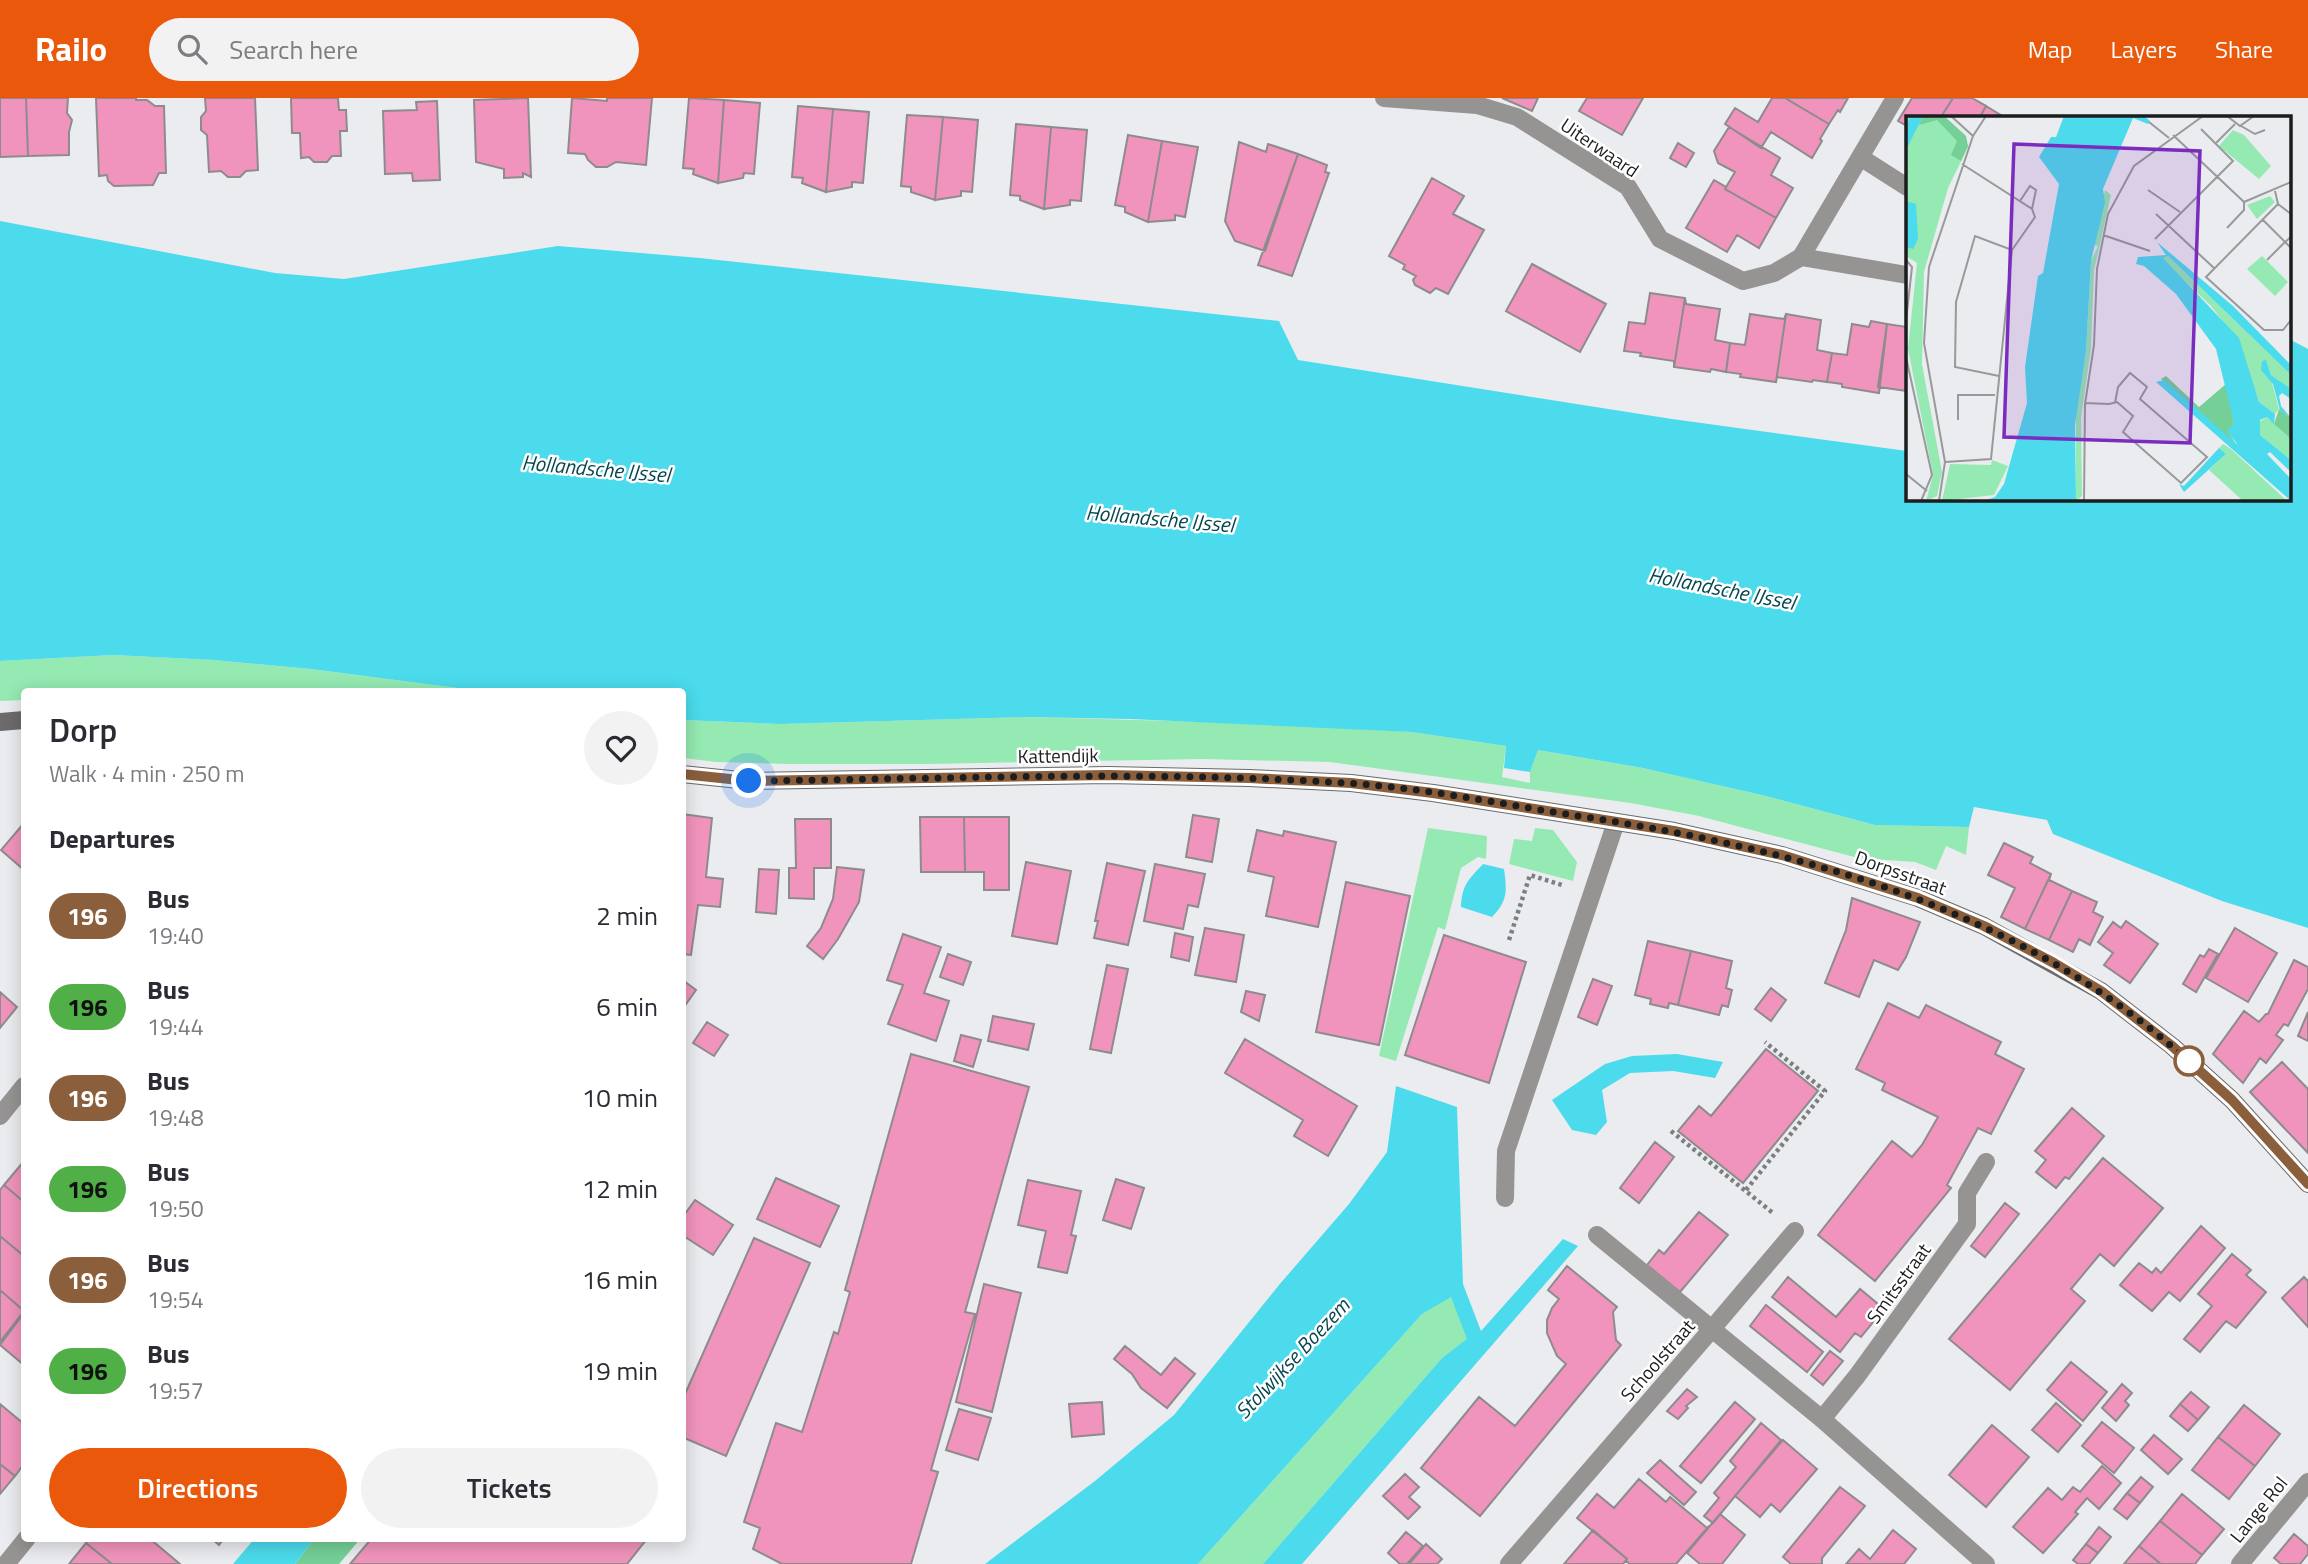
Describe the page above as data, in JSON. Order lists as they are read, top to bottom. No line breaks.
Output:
{"streets":{"street":["Uiterwaard","Kattendijk","Dorpsstraat","Smitsstraat","Schoolstraat","Lange Rol"]},"crossings":[["Kattendijk","Dorpsstraat"]],"water":["Hollandsche IJssel","Stolwijkse Boezem"],"lines":["bus line 196"],"page":{"header":"Railo","search":"Search here","nav":["Map","Layers","Share"],"heading":[["Dorp","Walk · 4 min · 250 m"],"Departures"],"list":[{"mark":"196","name":"Bus","note":"19:40","value":"2 min"},{"mark":"196","name":"Bus","note":"19:44","value":"6 min"},{"mark":"196","name":"Bus","note":"19:48","value":"10 min"},{"mark":"196","name":"Bus","note":"19:50","value":"12 min"},{"mark":"196","name":"Bus","note":"19:54","value":"16 min"},{"mark":"196","name":"Bus","note":"19:57","value":"19 min"}],"buttons":["Directions","Tickets"]}}
